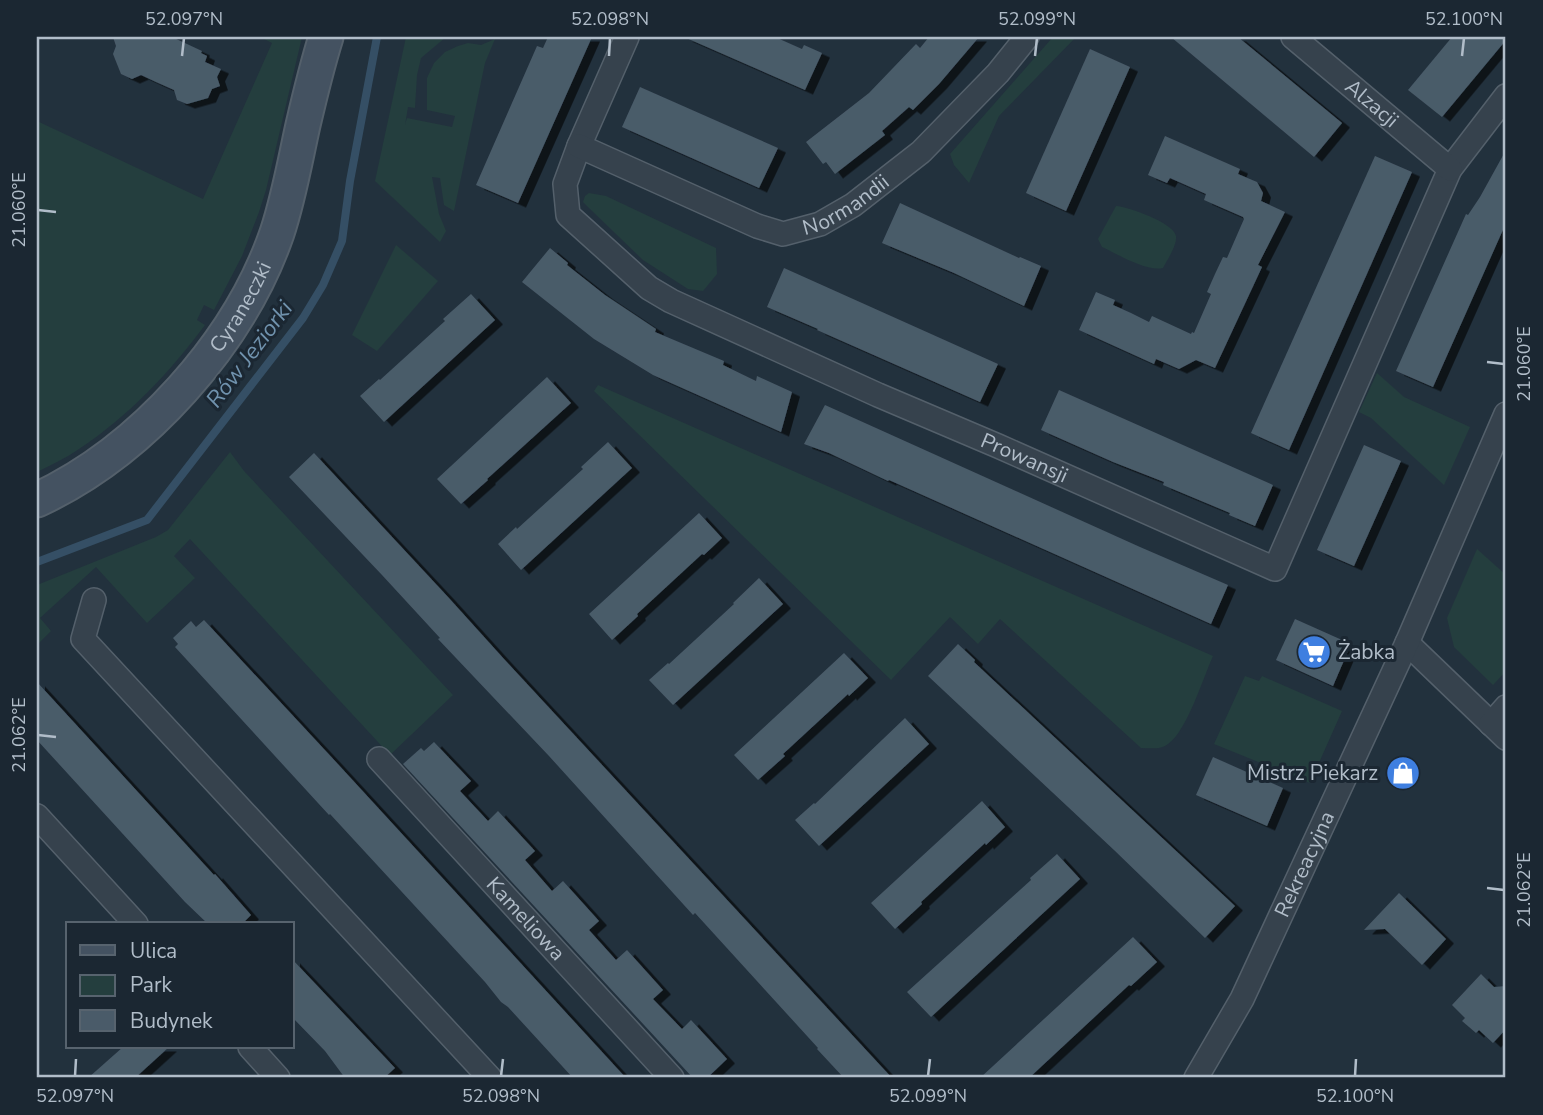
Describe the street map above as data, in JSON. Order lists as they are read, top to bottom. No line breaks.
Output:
{"streets":{"street":["Alzacji","Normandii","Cyraneczki","Prowansji","Rekreacyjna","Kameliowa"]},"crossings":[["Alzacji","Prowansji"],["Normandii","Prowansji"]],"water":["Rów Jeziorki"],"places":{"supermarket":["Żabka"],"shop":["Mistrz Piekarz"]},"legend":["Ulica","Park","Budynek"],"coordinates":["52.097°N","52.098°N","52.099°N","52.100°N","21.060°E","21.062°E"]}
